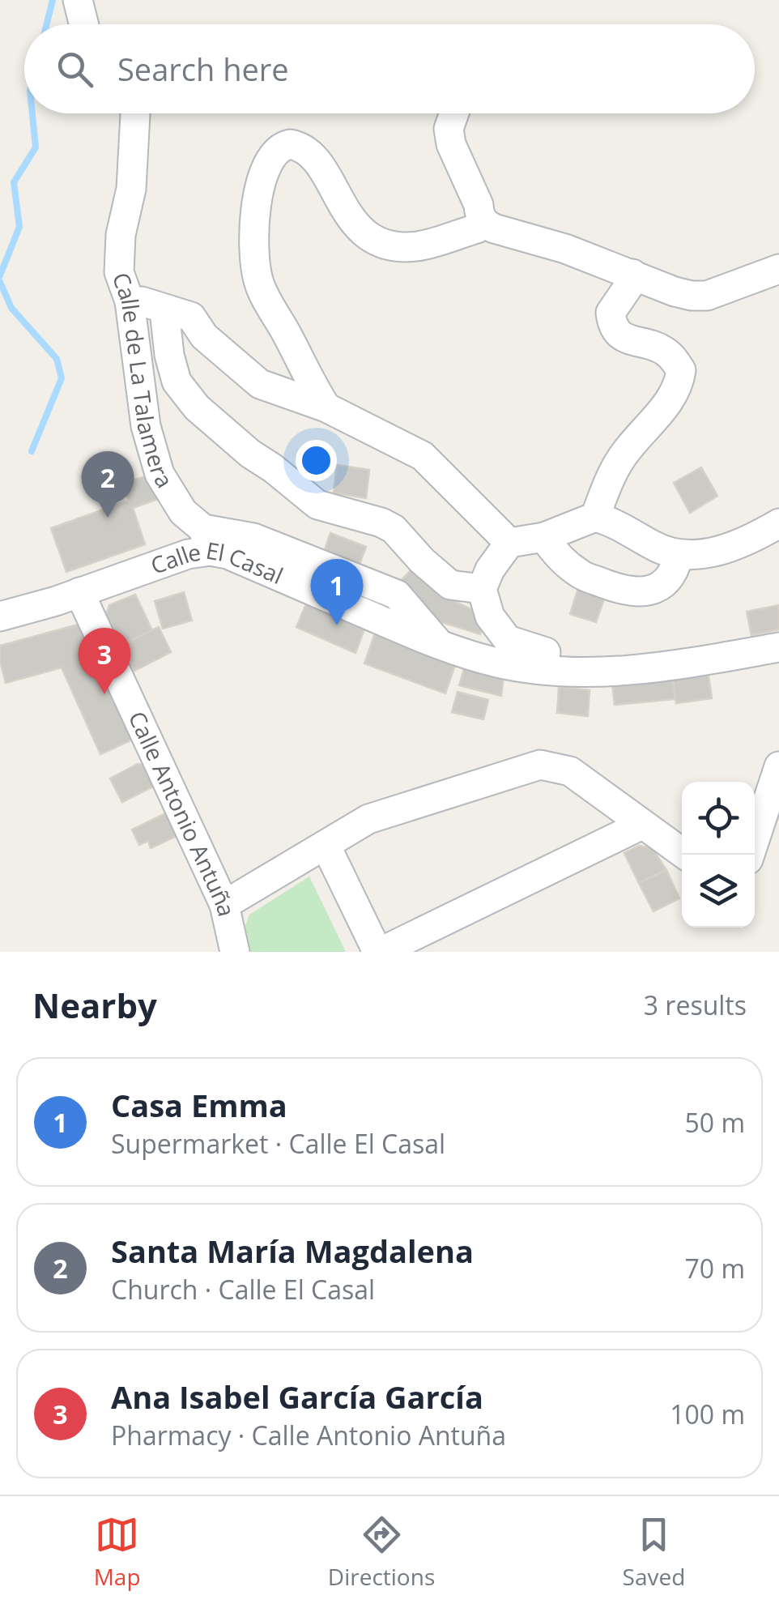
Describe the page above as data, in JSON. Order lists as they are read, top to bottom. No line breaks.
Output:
{"streets":{"street":["Calle de La Talamera","Calle El Casal","Calle Antonio Antuña"]},"crossings":[["Calle de La Talamera","Calle El Casal"],["Calle El Casal","Calle Antonio Antuña"]],"page":{"search":"Search here","pins":["2","1","3"],"heading":["Nearby","3 results"],"list":[{"mark":"1","name":"Casa Emma","note":"Supermarket · Calle El Casal","value":"50 m"},{"mark":"2","name":"Santa María Magdalena","note":"Church · Calle El Casal","value":"70 m"},{"mark":"3","name":"Ana Isabel García García","note":"Pharmacy · Calle Antonio Antuña","value":"100 m"}],"nav":["Map","Directions","Saved"]}}
